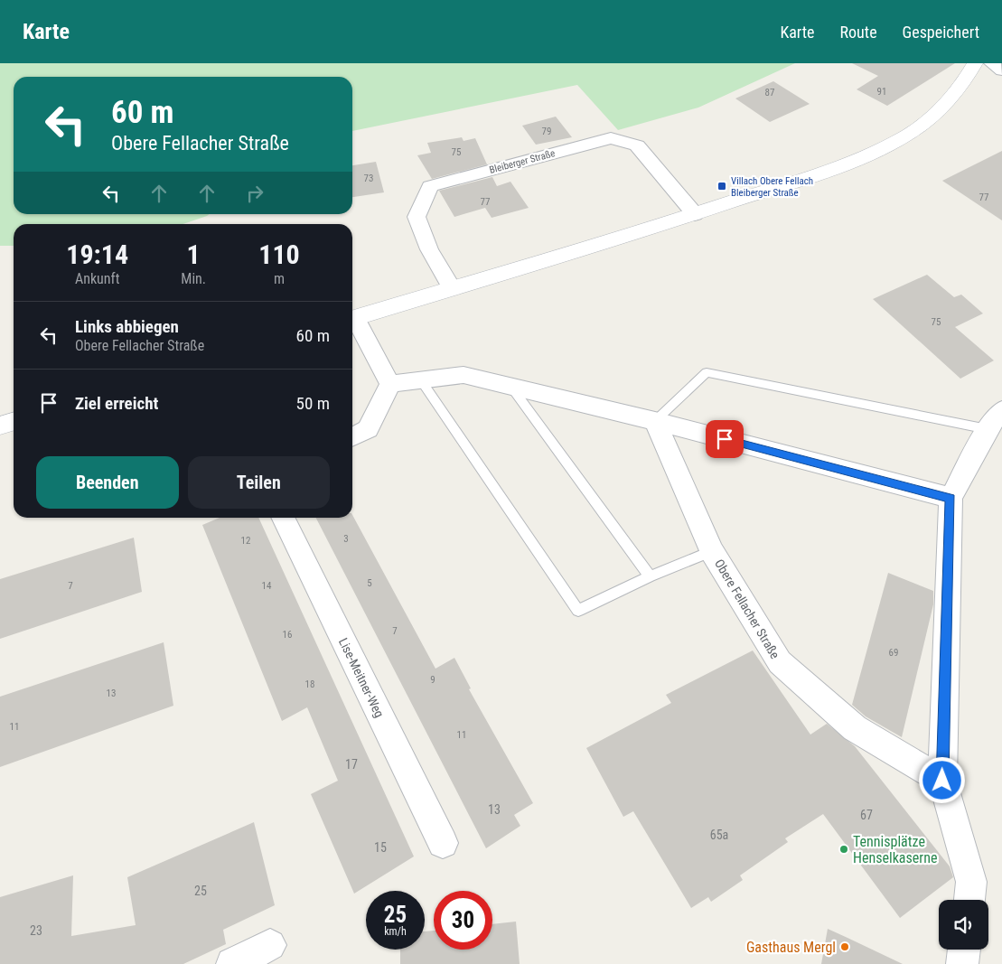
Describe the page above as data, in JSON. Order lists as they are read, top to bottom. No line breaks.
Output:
{"streets":{"street":["Bleiberger Straße","Obere Fellacher Straße","Lise-Meitner-Weg"]},"places":{"transit":["Villach Obere Fellach Bleiberger Straße"],"other":["Tennisplätze Henselkaserne","Gasthaus Mergl"]},"house_numbers":["91","87","79","75","73","77","77","75","3","12","5","7","14","7","16","69","9","18","13","11","11","17","13","67","65a","15","25","23"],"page":{"header":"Karte","nav":["Karte","Route","Gespeichert"],"turn":["60 m","Obere Fellacher Straße"],"eta":["19:14","Ankunft","1","Min.","110","m"],"list":[{"name":"Links abbiegen","note":"Obere Fellacher Straße","value":"60 m"},{"name":"Ziel erreicht","value":"50 m"}],"buttons":["Beenden","Teilen"],"speed":"25 km/h","limit":"30"}}
